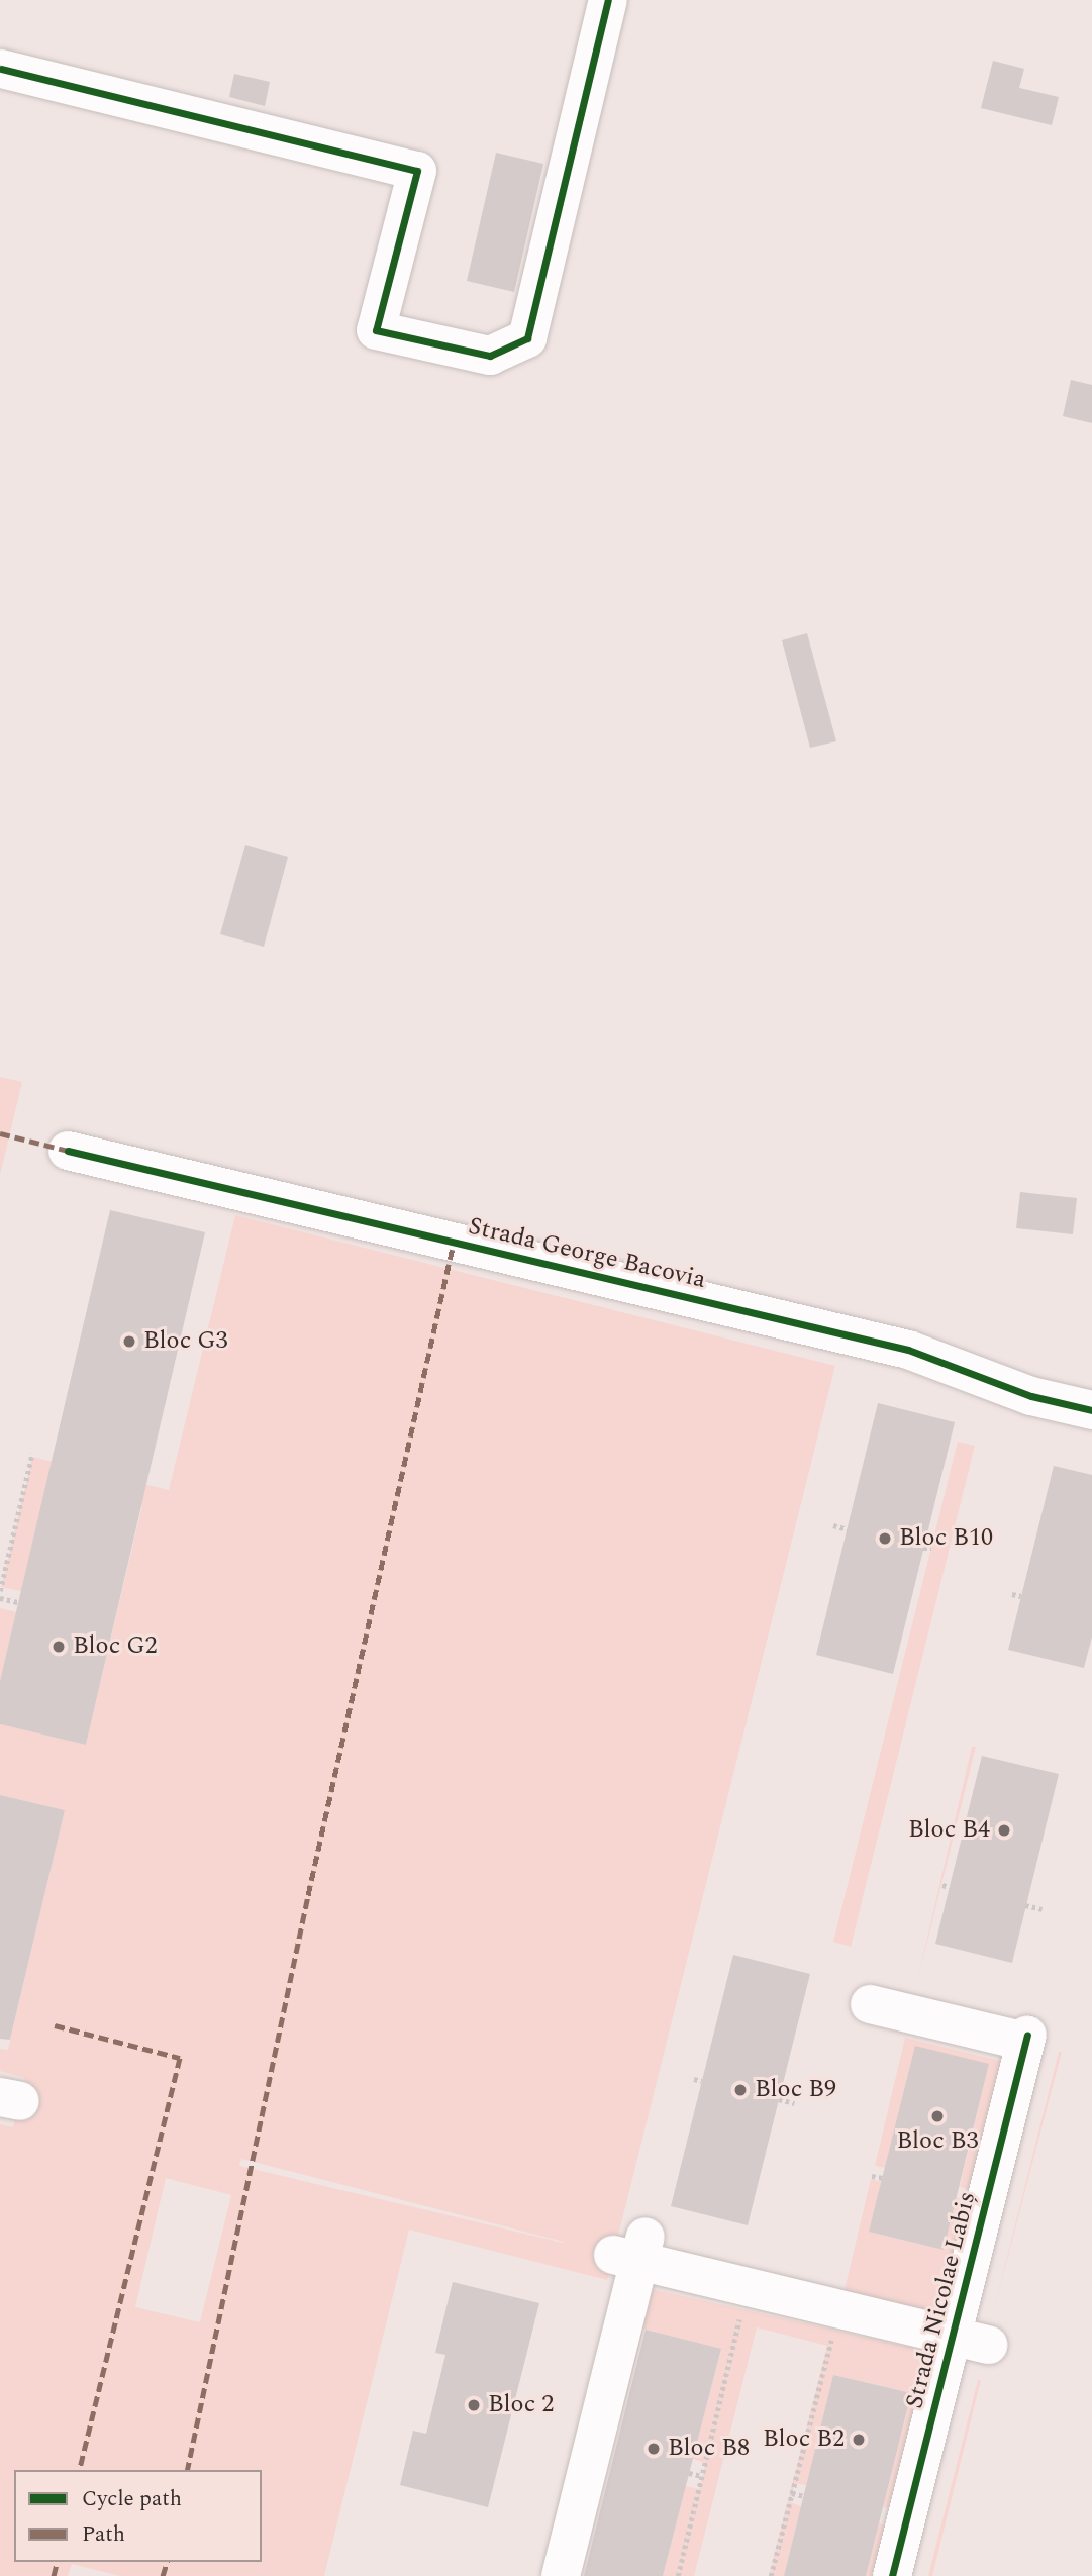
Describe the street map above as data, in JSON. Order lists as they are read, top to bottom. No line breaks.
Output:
{"streets":{"street":["Strada George Bacovia","Strada Nicolae Labiș"]},"places":["Bloc G3","Bloc B10","Bloc G2","Bloc B4","Bloc B9","Bloc B3","Bloc 2","Bloc B2","Bloc B8"],"legend":["Cycle path","Path"]}
